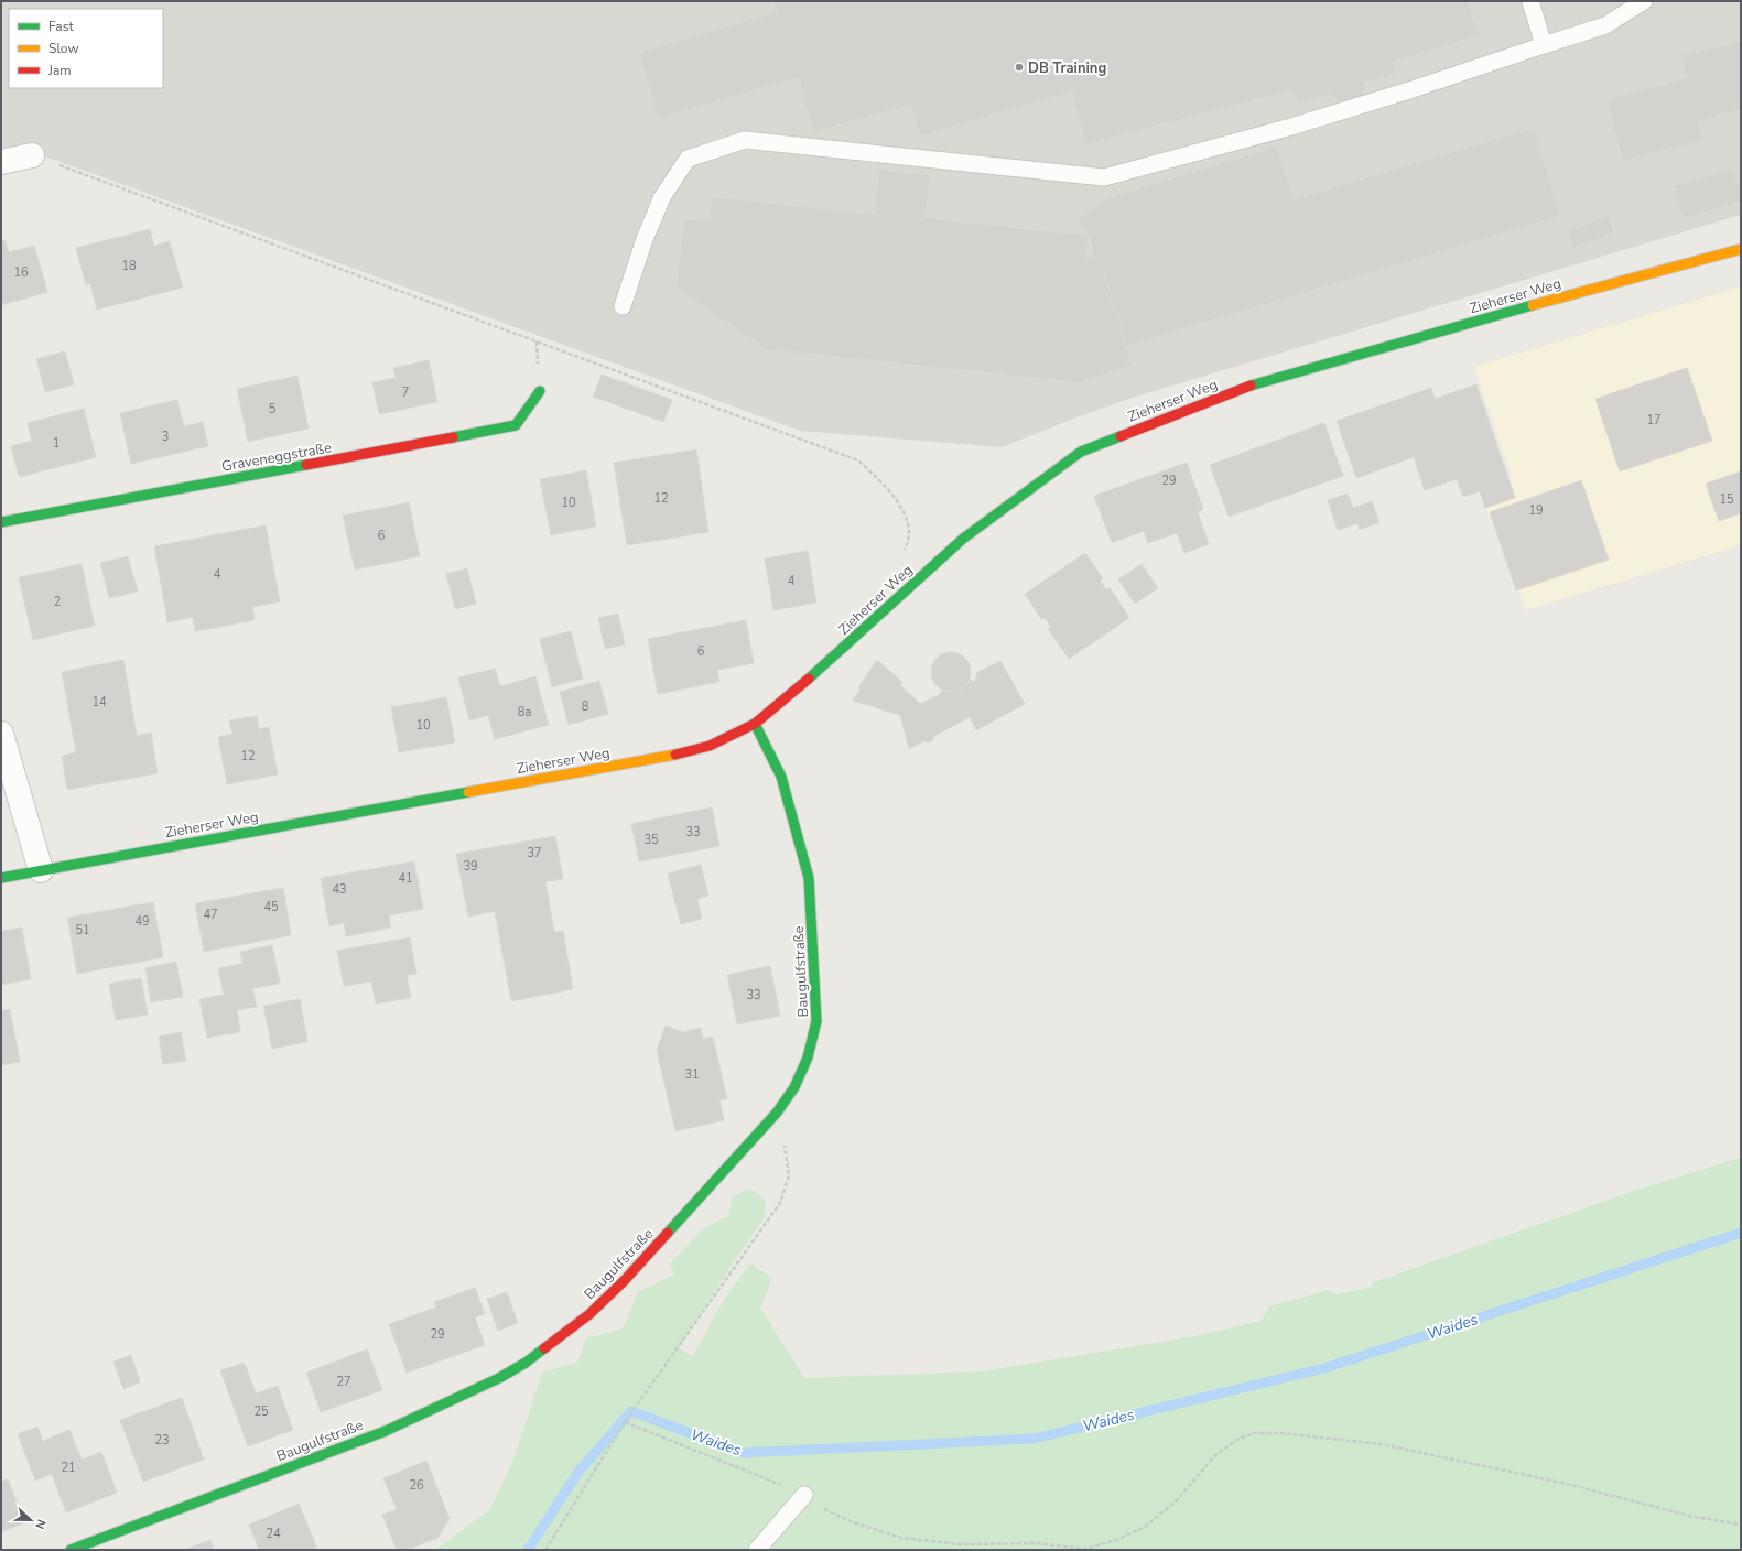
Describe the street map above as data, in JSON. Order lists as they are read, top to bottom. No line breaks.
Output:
{"streets":{"street":["Zieherser Weg","Graveneggstraße","Baugulfstraße"]},"crossings":[["Zieherser Weg","Baugulfstraße"]],"water":["Waides"],"places":["DB Training"],"house_numbers":["18","16","7","5","17","3","1","29","12","15","10","19","6","4","4","2","6","14","8","8a","10","12","33","35","37","39","41","43","45","47","49","51","33","31","29","27","25","23","21","26","24"],"legend":["Fast","Slow","Jam"],"north":"right"}
